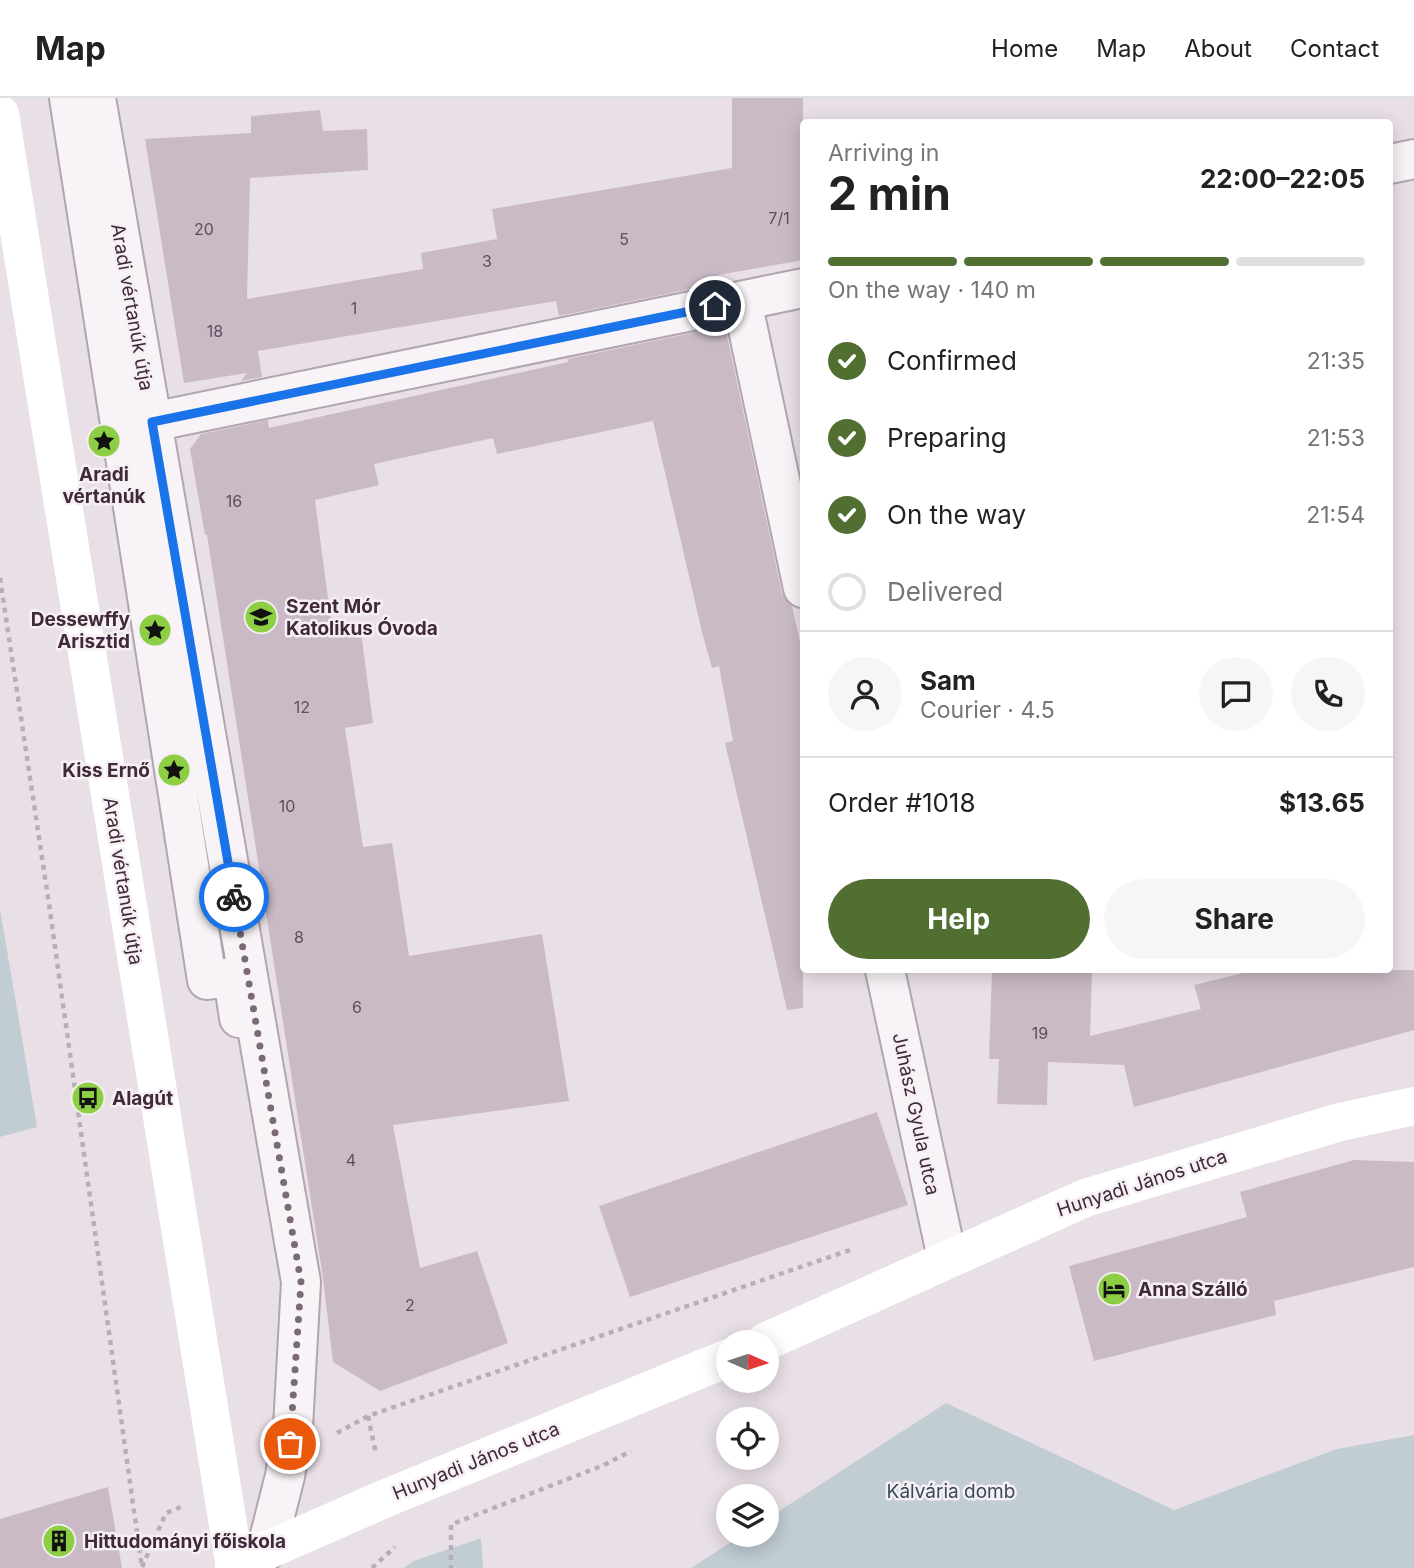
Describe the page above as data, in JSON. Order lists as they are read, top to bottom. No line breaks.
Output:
{"streets":{"street":["Aradi vértanúk útja","Juhász Gyula utca","Hunyadi János utca"]},"crossings":[["Aradi vértanúk útja","Hunyadi János utca"],["Juhász Gyula utca","Hunyadi János utca"]],"parks":["Kálvária domb"],"places":{"place":["Aradi vértanúk","Dessewffy Arisztid","Kiss Ernő"],"school or university":["Szent Mór Katolikus Óvoda"],"bus stop":["Alagút"],"hotel":["Anna Szálló"],"building":["Hittudományi főiskola"]},"house_numbers":["7/1","20","5","3","1","18","16","12","10","8","6","19","4","2"],"north":"right","page":{"header":"Map","nav":["Home","Map","About","Contact"],"heading":["2 min","Arriving in","22:00–22:05"],"panel":["Sam","Courier · 4.5","Order #1018","$13.65"],"bar":"On the way · 140 m","list":[["Confirmed","21:35"],["Preparing","21:53"],["On the way","21:54"],"Delivered"],"buttons":["Help","Share"]}}
